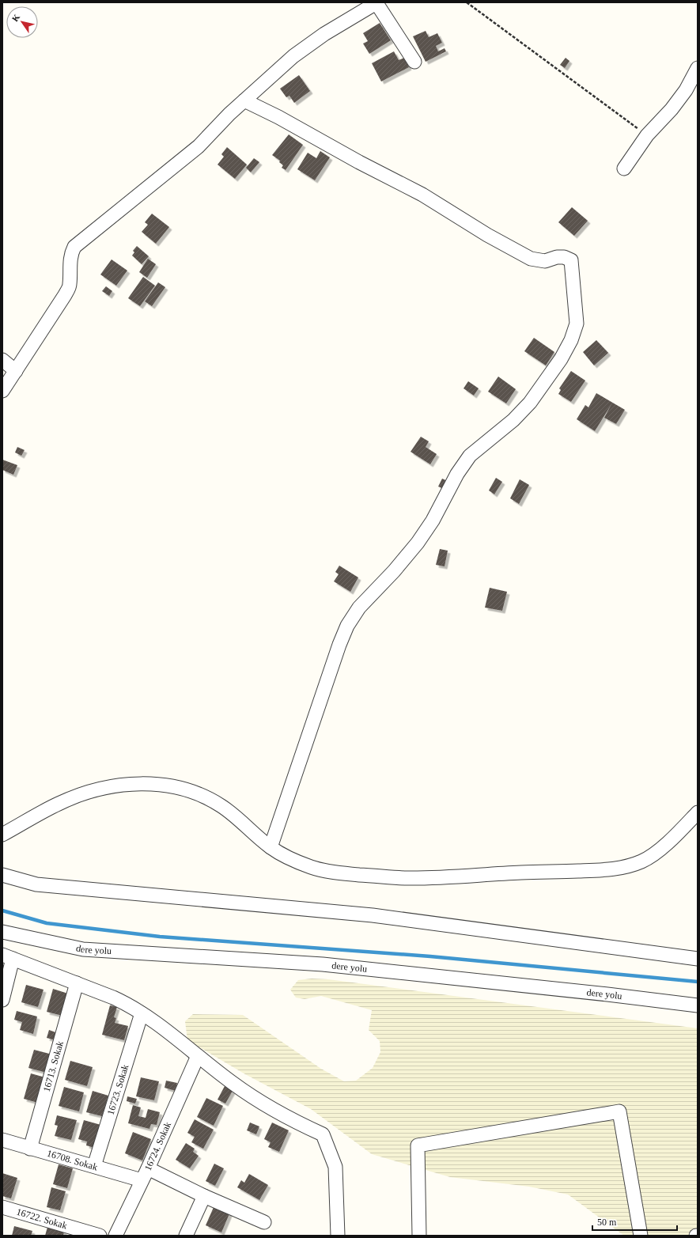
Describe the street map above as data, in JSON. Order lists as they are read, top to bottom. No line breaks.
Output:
{"streets":{"street":["dere yolu","16713. Sokak","16723. Sokak","16724. Sokak","16708. Sokak","16722. Sokak"]},"crossings":[["16713. Sokak","16708. Sokak"],["16723. Sokak","16708. Sokak"],["16724. Sokak","16708. Sokak"]],"scale_bar":"50 m","north":"top left"}
